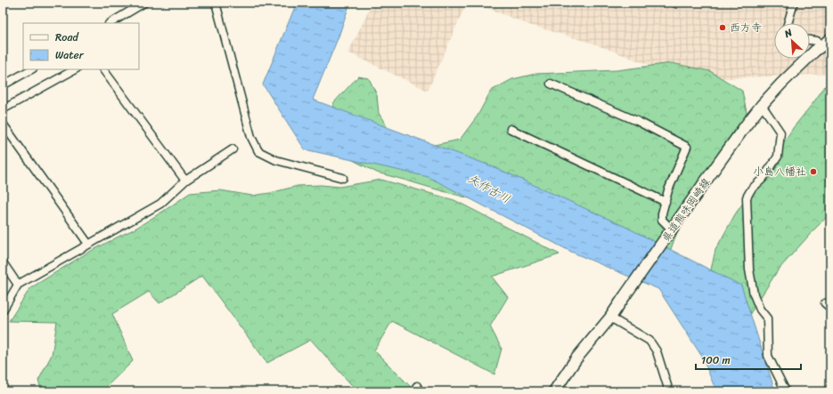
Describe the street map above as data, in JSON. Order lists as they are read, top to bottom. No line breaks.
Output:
{"streets":{"main road":["県道熊味岡崎線"]},"water":["矢作古川"],"places":["西方寺","小島八幡社"],"legend":["Road","Water"],"scale_bar":"100 m","north":"top left"}
